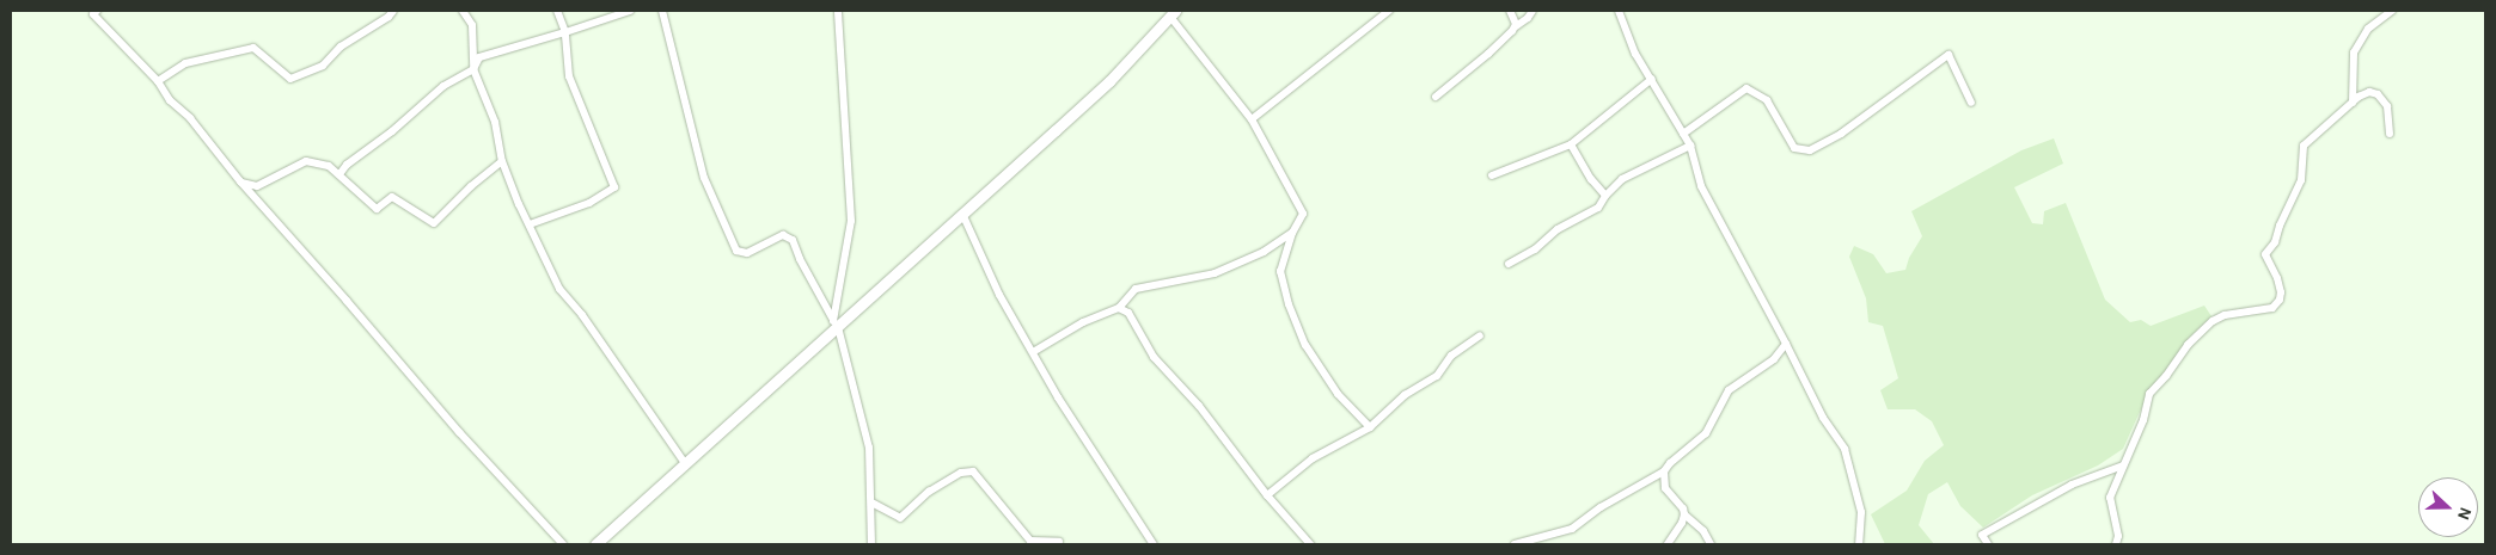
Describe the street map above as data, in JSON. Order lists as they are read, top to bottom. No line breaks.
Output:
{"north":"right"}
